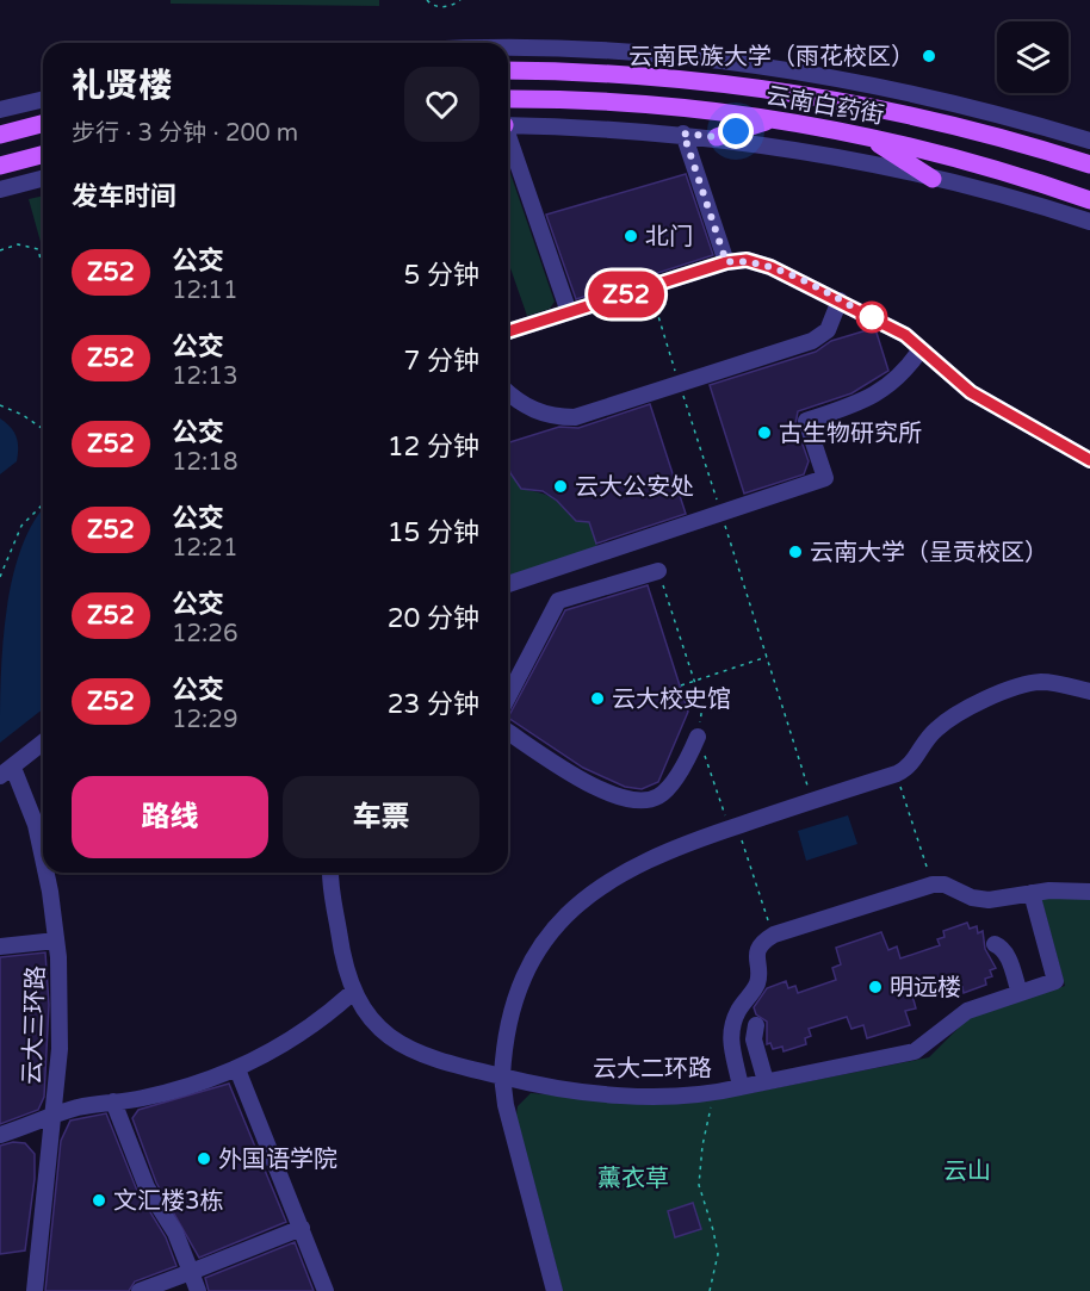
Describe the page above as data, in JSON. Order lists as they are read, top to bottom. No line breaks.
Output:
{"streets":{"main road":["云南白药街"],"street":["云大三环路","云大二环路"]},"parks":["云山","薰衣草"],"places":["云南民族大学（雨花校区）","北门","古生物研究所","云大公安处","云南大学（呈贡校区）","云大校史馆","明远楼","外国语学院","文汇楼3栋"],"lines":["bus line Z52"],"page":{"on_map":"Z52","heading":[["礼贤楼","步行 · 3 分钟 · 200 m"],"发车时间"],"list":[{"mark":"Z52","name":"公交","note":"12:11","value":"5 分钟"},{"mark":"Z52","name":"公交","note":"12:13","value":"7 分钟"},{"mark":"Z52","name":"公交","note":"12:18","value":"12 分钟"},{"mark":"Z52","name":"公交","note":"12:21","value":"15 分钟"},{"mark":"Z52","name":"公交","note":"12:26","value":"20 分钟"},{"mark":"Z52","name":"公交","note":"12:29","value":"23 分钟"}],"buttons":["路线","车票"]}}
